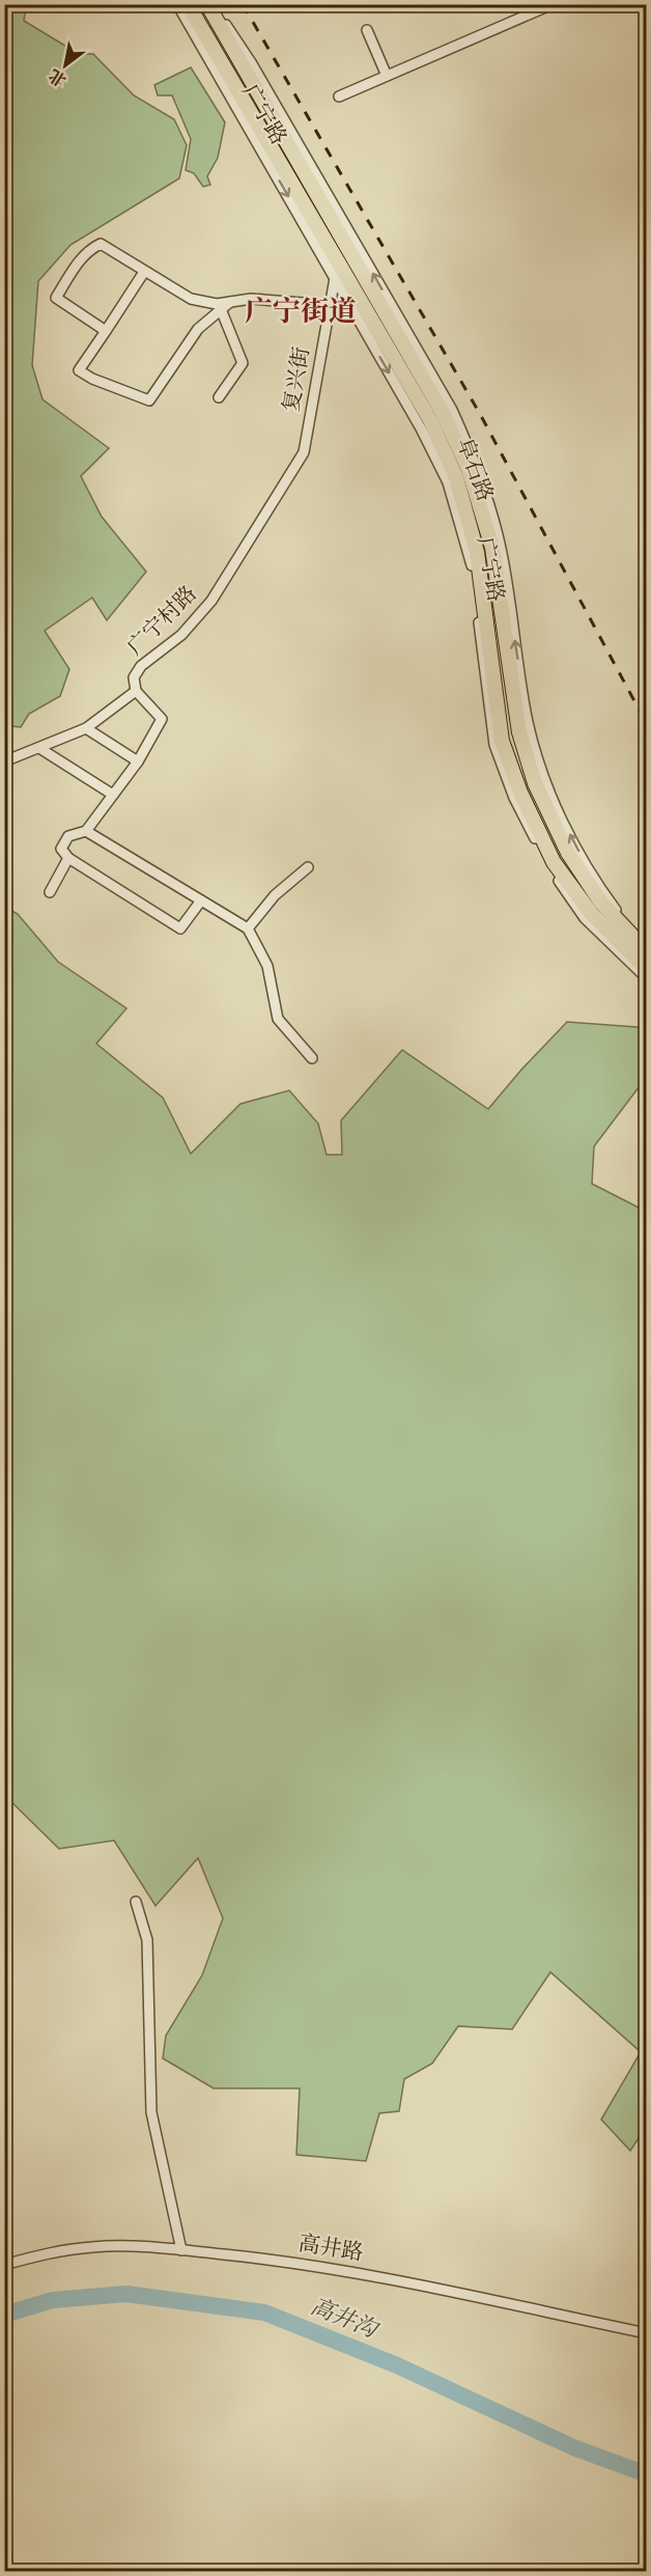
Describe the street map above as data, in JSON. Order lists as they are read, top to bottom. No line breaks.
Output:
{"streets":{"highway":["阜石路"],"street":["广宁路","复兴街","广宁村路","高井路"]},"crossings":[["广宁路","复兴街"],["复兴街","广宁村路"]],"districts":["广宁街道"],"water":["高井沟"],"north":"bottom left"}
